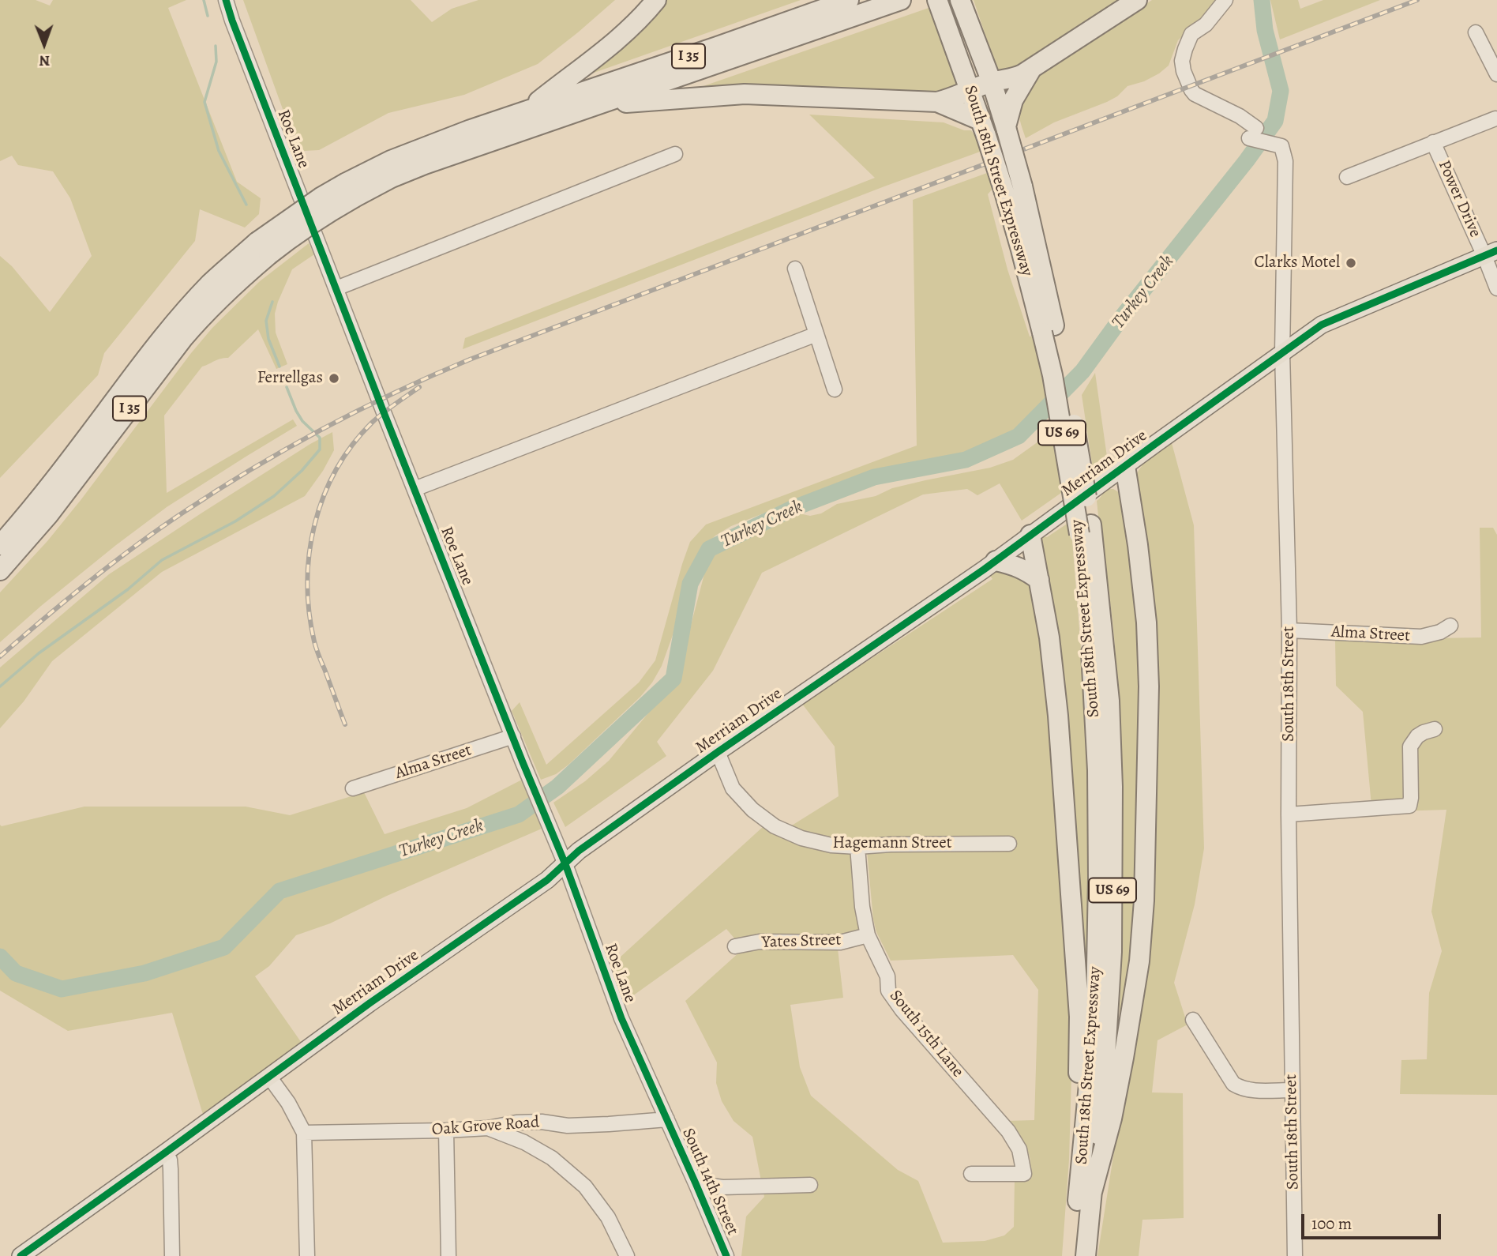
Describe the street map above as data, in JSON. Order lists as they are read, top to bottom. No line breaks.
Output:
{"streets":{"highway":["I 35","South 18th Street Expressway","US 69"],"main road":["Merriam Drive"],"street":["Roe Lane","Power Drive","Alma Street","South 18th Street","Hagemann Street","Yates Street","South 15th Lane","Oak Grove Road","South 14th Street"]},"crossings":[["Roe Lane","Merriam Drive"],["Roe Lane","Alma Street"],["Roe Lane","Oak Grove Road"],["Roe Lane","South 14th Street"],["Power Drive","Merriam Drive"],["Merriam Drive","South 18th Street"],["Merriam Drive","Hagemann Street"],["Alma Street","South 18th Street"],["Hagemann Street","South 15th Lane"],["Yates Street","South 15th Lane"],["Oak Grove Road","South 14th Street"]],"water":["Turkey Creek"],"places":["Clarks Motel","Ferrellgas"],"scale_bar":"100 m","north":"bottom"}
